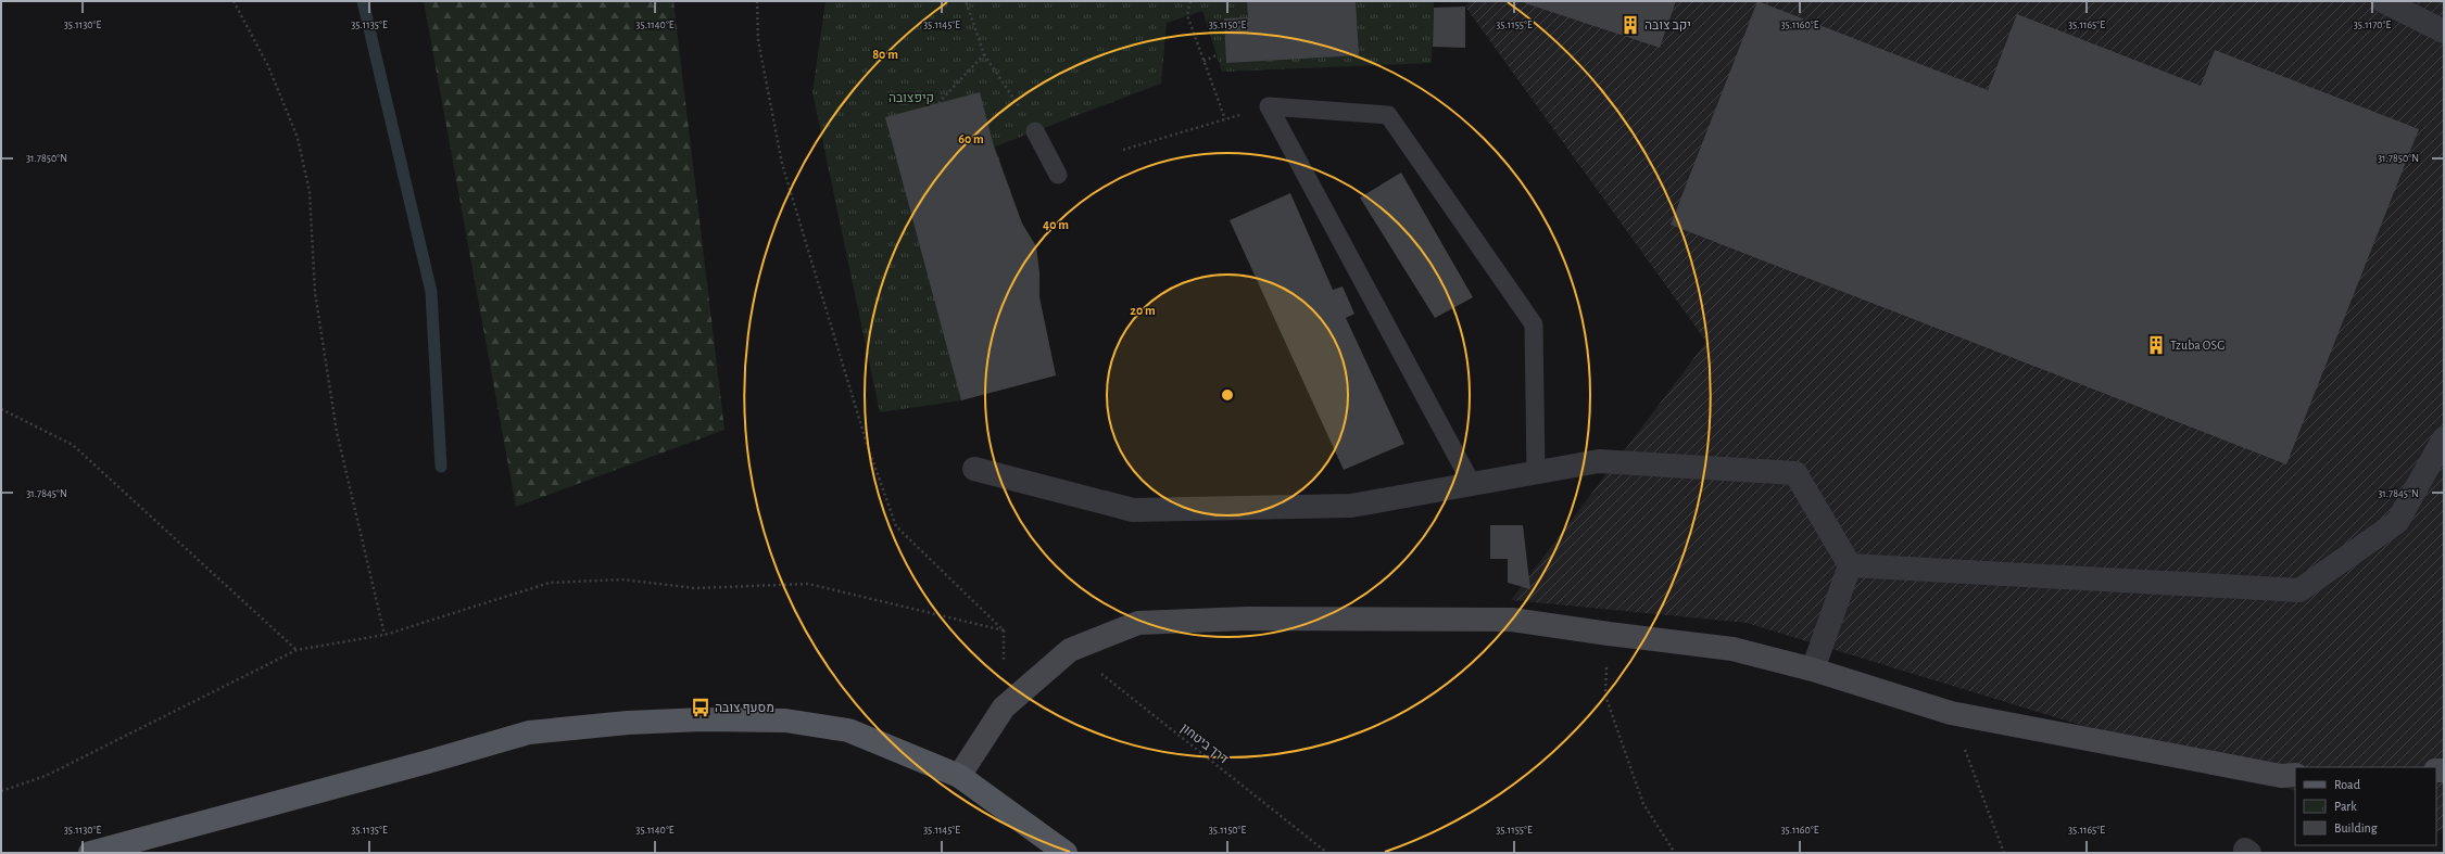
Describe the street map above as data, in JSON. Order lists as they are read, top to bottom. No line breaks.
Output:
{"streets":{"path":["דרך ביטחון"]},"parks":["קיפצובה"],"places":{"building":["יקב צובה","Tzuba OSG"],"bus stop":["מסעף צובה"]},"legend":["Road","Park","Building"],"coordinates":["35.1130°E","35.1135°E","35.1140°E","35.1145°E","35.1150°E","35.1155°E","35.1160°E","35.1165°E","35.1170°E","31.7850°N","31.7845°N"],"rings":["80 m","60 m","40 m","20 m"]}
